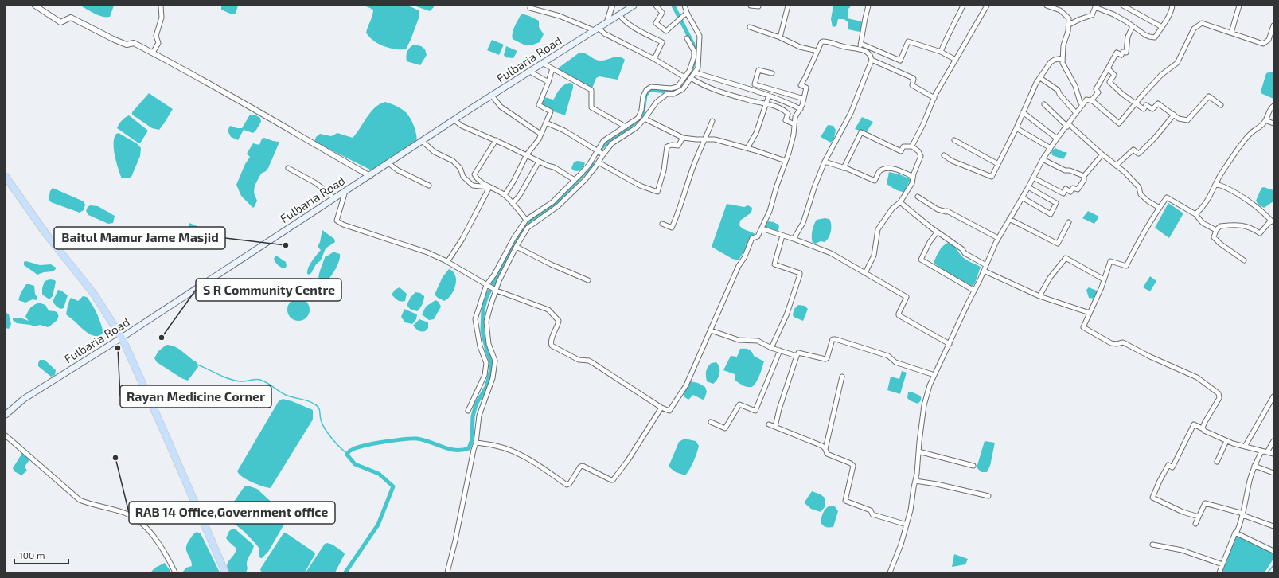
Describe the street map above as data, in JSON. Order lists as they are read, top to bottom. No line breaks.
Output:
{"streets":{"main road":["Fulbaria Road"]},"places":["Baitul Mamur Jame Masjid","S R Community Centre","Rayan Medicine Corner","RAB 14 Office,Government office"],"scale_bar":"100 m"}
